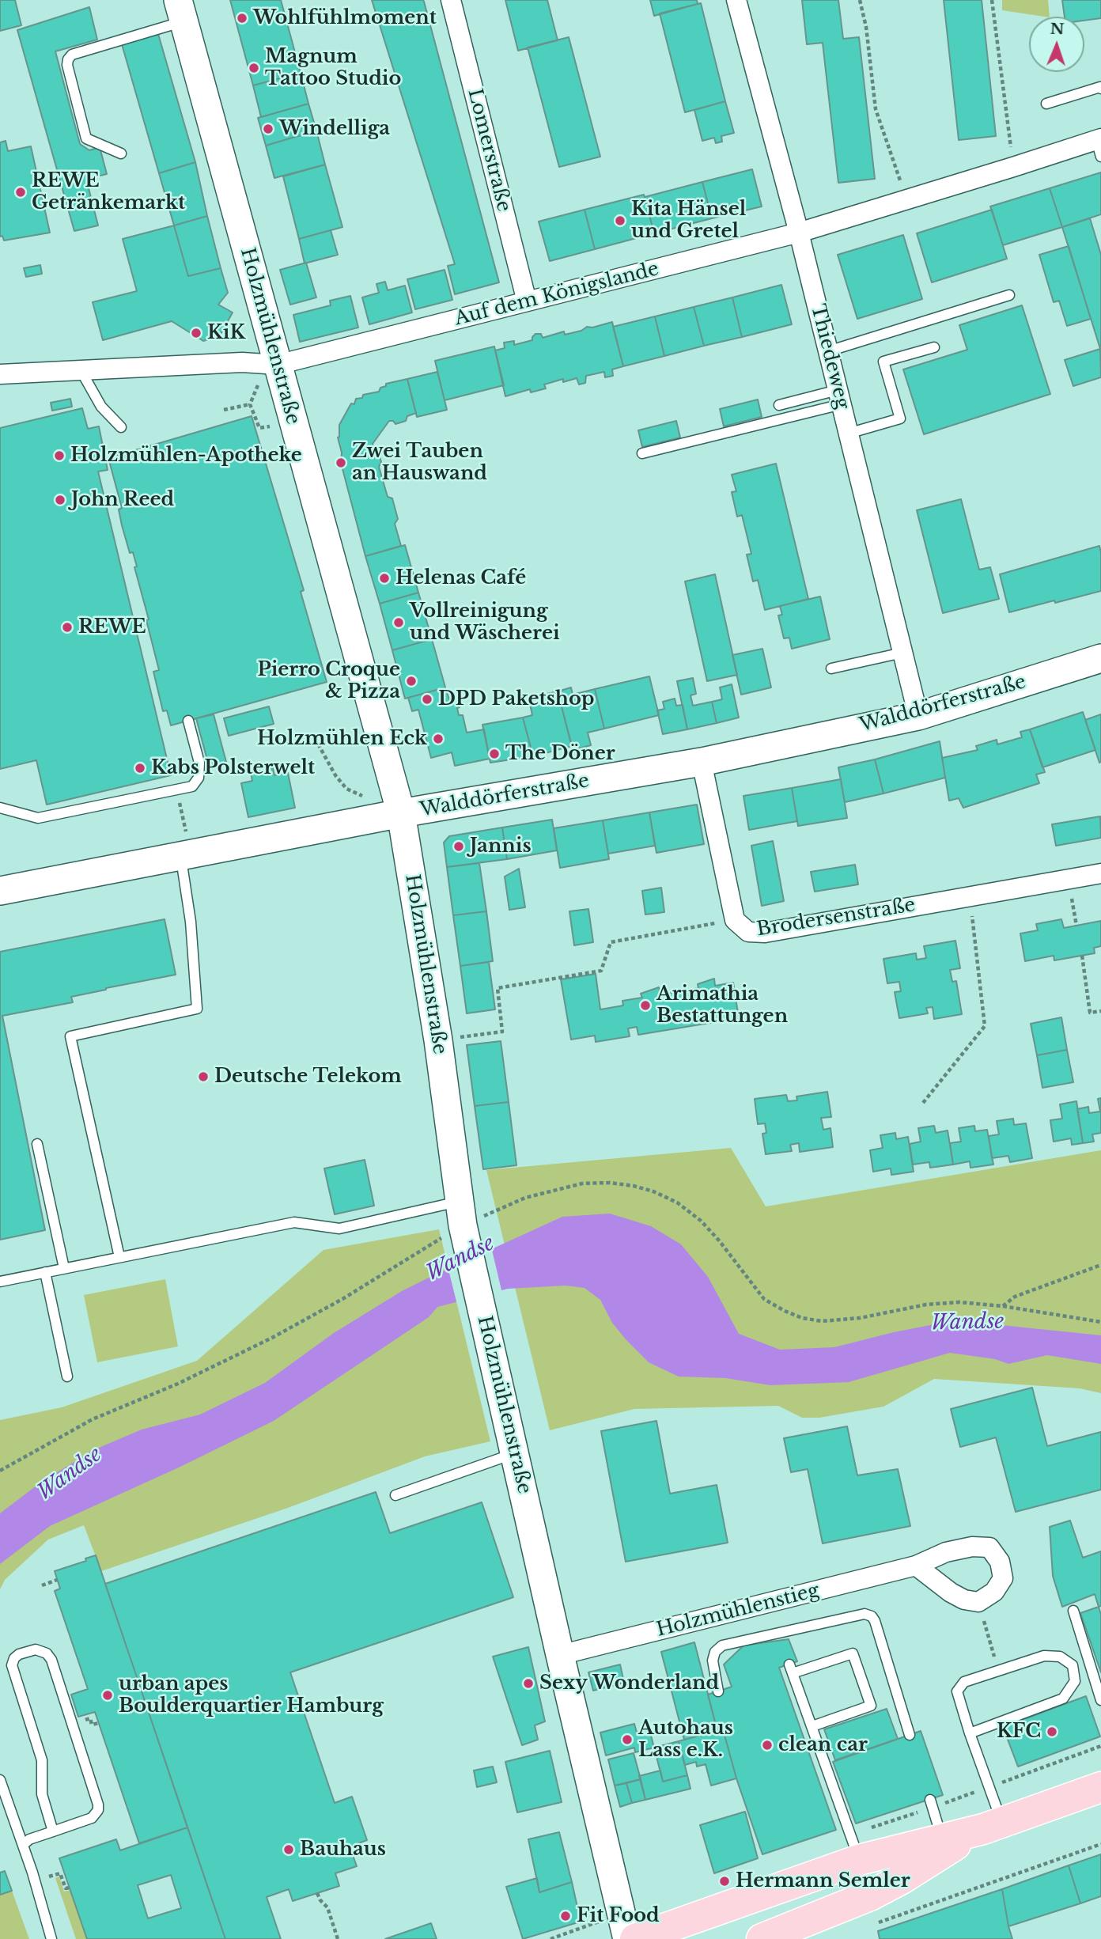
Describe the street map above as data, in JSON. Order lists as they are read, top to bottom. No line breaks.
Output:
{"streets":{"street":["Lomerstraße","Auf dem Königslande","Holzmühlenstraße","Thiedeweg","Walddörferstraße","Brodersenstraße","Holzmühlenstieg"]},"crossings":[["Lomerstraße","Auf dem Königslande"],["Auf dem Königslande","Holzmühlenstraße"],["Auf dem Königslande","Thiedeweg"],["Holzmühlenstraße","Walddörferstraße"],["Holzmühlenstraße","Holzmühlenstieg"],["Thiedeweg","Walddörferstraße"],["Walddörferstraße","Brodersenstraße"]],"water":["Wandse"],"places":["Wohlfühlmoment","Magnum Tattoo Studio","Windelliga","REWE Getränkemarkt","Kita Hänsel und Gretel","KiK","Holzmühlen-Apotheke","Zwei Tauben an Hauswand","John Reed","Helenas Café","Vollreinigung und Wäscherei","REWE","Pierro Croque & Pizza","DPD Paketshop","Holzmühlen Eck","The Döner","Kabs Polsterwelt","Jannis","Arimathia Bestattungen","Deutsche Telekom","Sexy Wonderland","urban apes Boulderquartier Hamburg","KFC","Autohaus Lass e.K.","clean car","Bauhaus","Hermann Semler","Fit Food"],"north":"top"}
